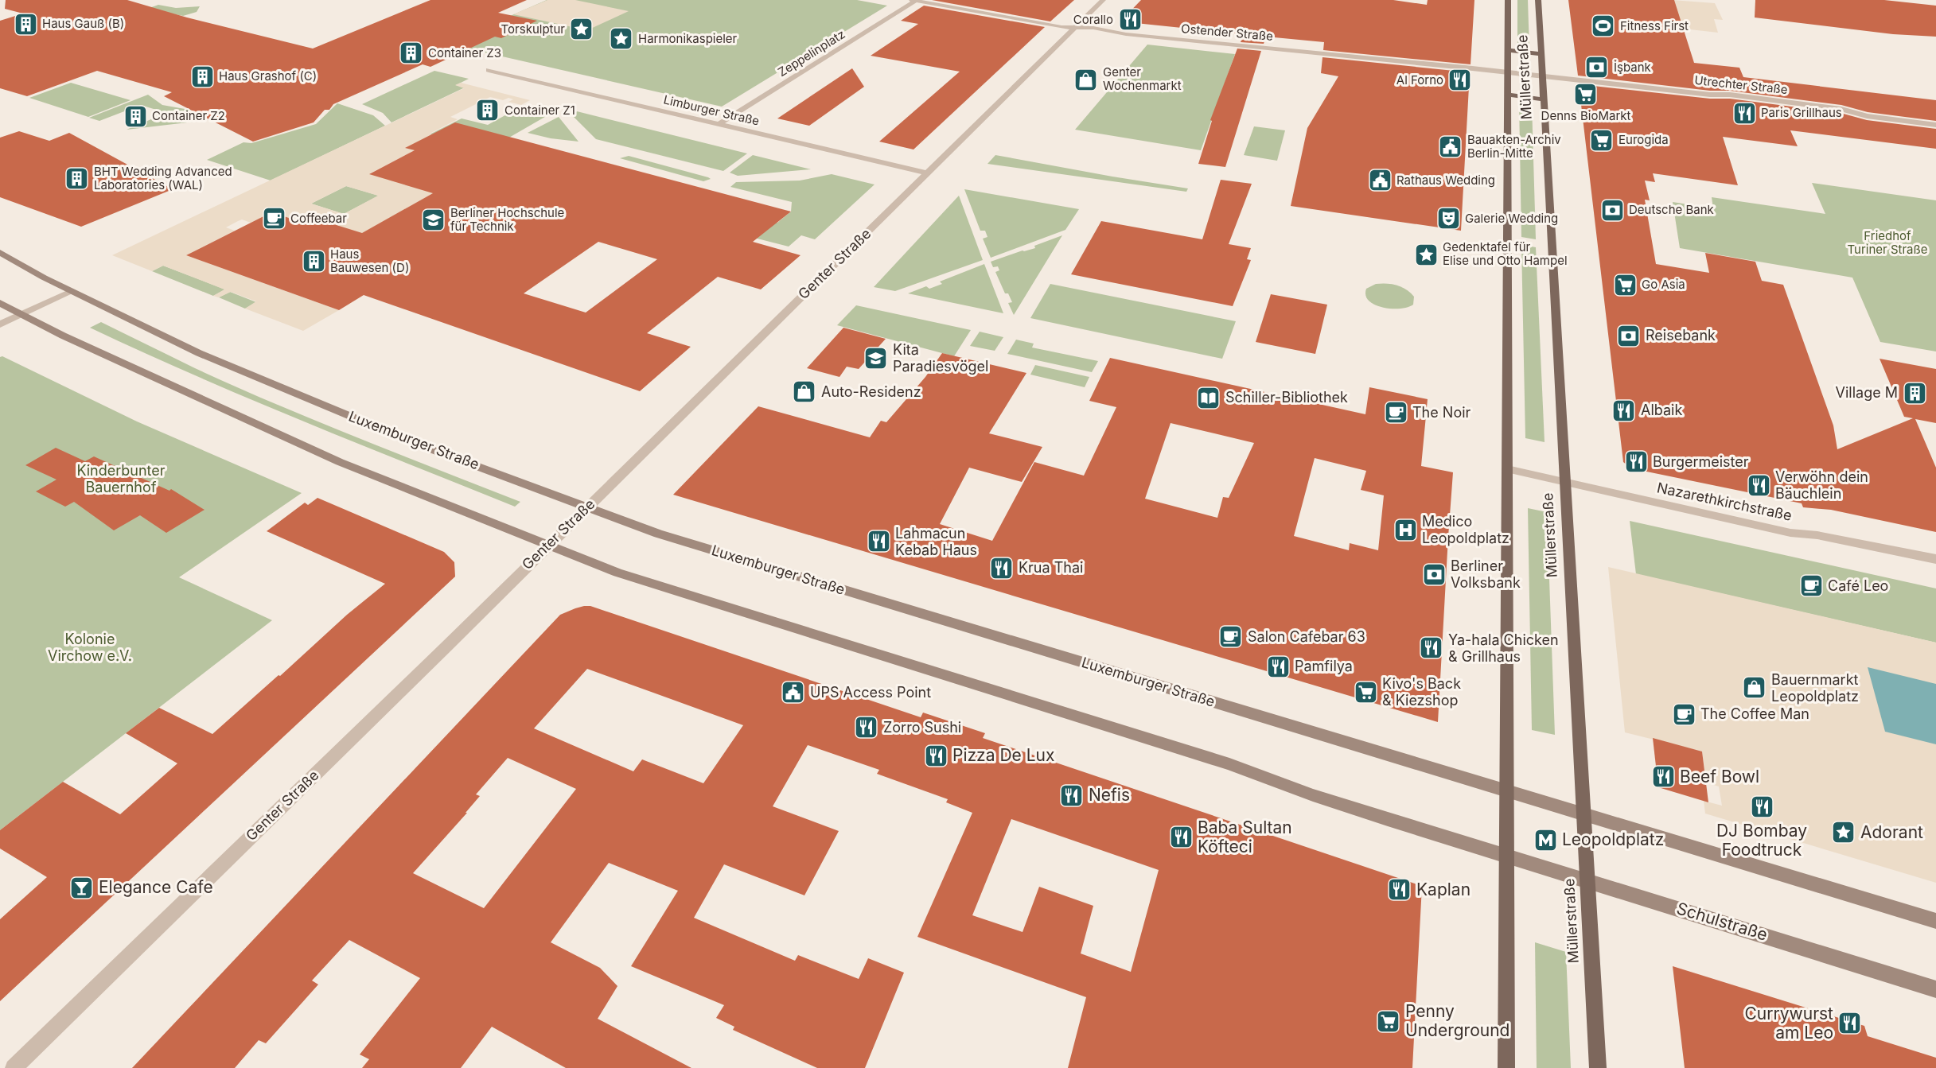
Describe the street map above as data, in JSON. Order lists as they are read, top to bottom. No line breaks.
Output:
{"streets":{"main road":["Müllerstraße","Luxemburger Straße","Schulstraße"],"street":["Ostender Straße","Zeppelinplatz","Utrechter Straße","Limburger Straße","Genter Straße","Nazarethkirchstraße"]},"crossings":[["Ostender Straße","Zeppelinplatz"],["Ostender Straße","Müllerstraße"],["Ostender Straße","Utrechter Straße"],["Ostender Straße","Genter Straße"],["Zeppelinplatz","Limburger Straße"],["Müllerstraße","Utrechter Straße"],["Müllerstraße","Luxemburger Straße"],["Müllerstraße","Nazarethkirchstraße"],["Müllerstraße","Schulstraße"],["Limburger Straße","Genter Straße"],["Genter Straße","Luxemburger Straße"]],"parks":["Friedhof Turiner Straße","Kinderbunter Bauernhof","Kolonie Virchow e.V."],"places":{"restaurant":["Corallo","Al Forno","Paris Grillhaus","Albaik","Burgermeister","Verwöhn dein Bäuchlein","Lahmacun Kebab Haus","Krua Thai","Ya-hala Chicken & Grillhaus","Pamfilya","Zorro Sushi","Pizza De Lux","Beef Bowl","Nefis","DJ Bombay Foodtruck","Baba Sultan Köfteci","Kaplan","Currywurst am Leo"],"building":["Haus Gauß (B)","Container Z3","Haus Grashof (C)","Container Z1","Container Z2","BHT Wedding Advanced Laboratories (WAL)","Haus Bauwesen (D)","Village M"],"sports":["Fitness First"],"place":["Torskulptur","Harmonikaspieler","Gedenktafel für Elise und Otto Hampel","Adorant"],"bank":["İşbank","Deutsche Bank","Reisebank","Berliner Volksbank"],"shop":["Genter Wochenmarkt","Auto-Residenz","Bauernmarkt Leopoldplatz"],"supermarket":["Denns BioMarkt","Eurogida","Go Asia","Kivo's Back & Kiezshop","Penny Underground"],"public building":["Bauakten-Archiv Berlin-Mitte","Rathaus Wedding","UPS Access Point"],"cafe":["Coffeebar","The Noir","Café Leo","Salon Cafebar 63","The Coffee Man"],"theatre":["Galerie Wedding"],"school or university":["Berliner Hochschule für Technik","Kita Paradiesvögel"],"library":["Schiller-Bibliothek"],"hospital":["Medico Leopoldplatz"],"metro station":["Leopoldplatz"],"bar":["Elegance Cafe"]}}
